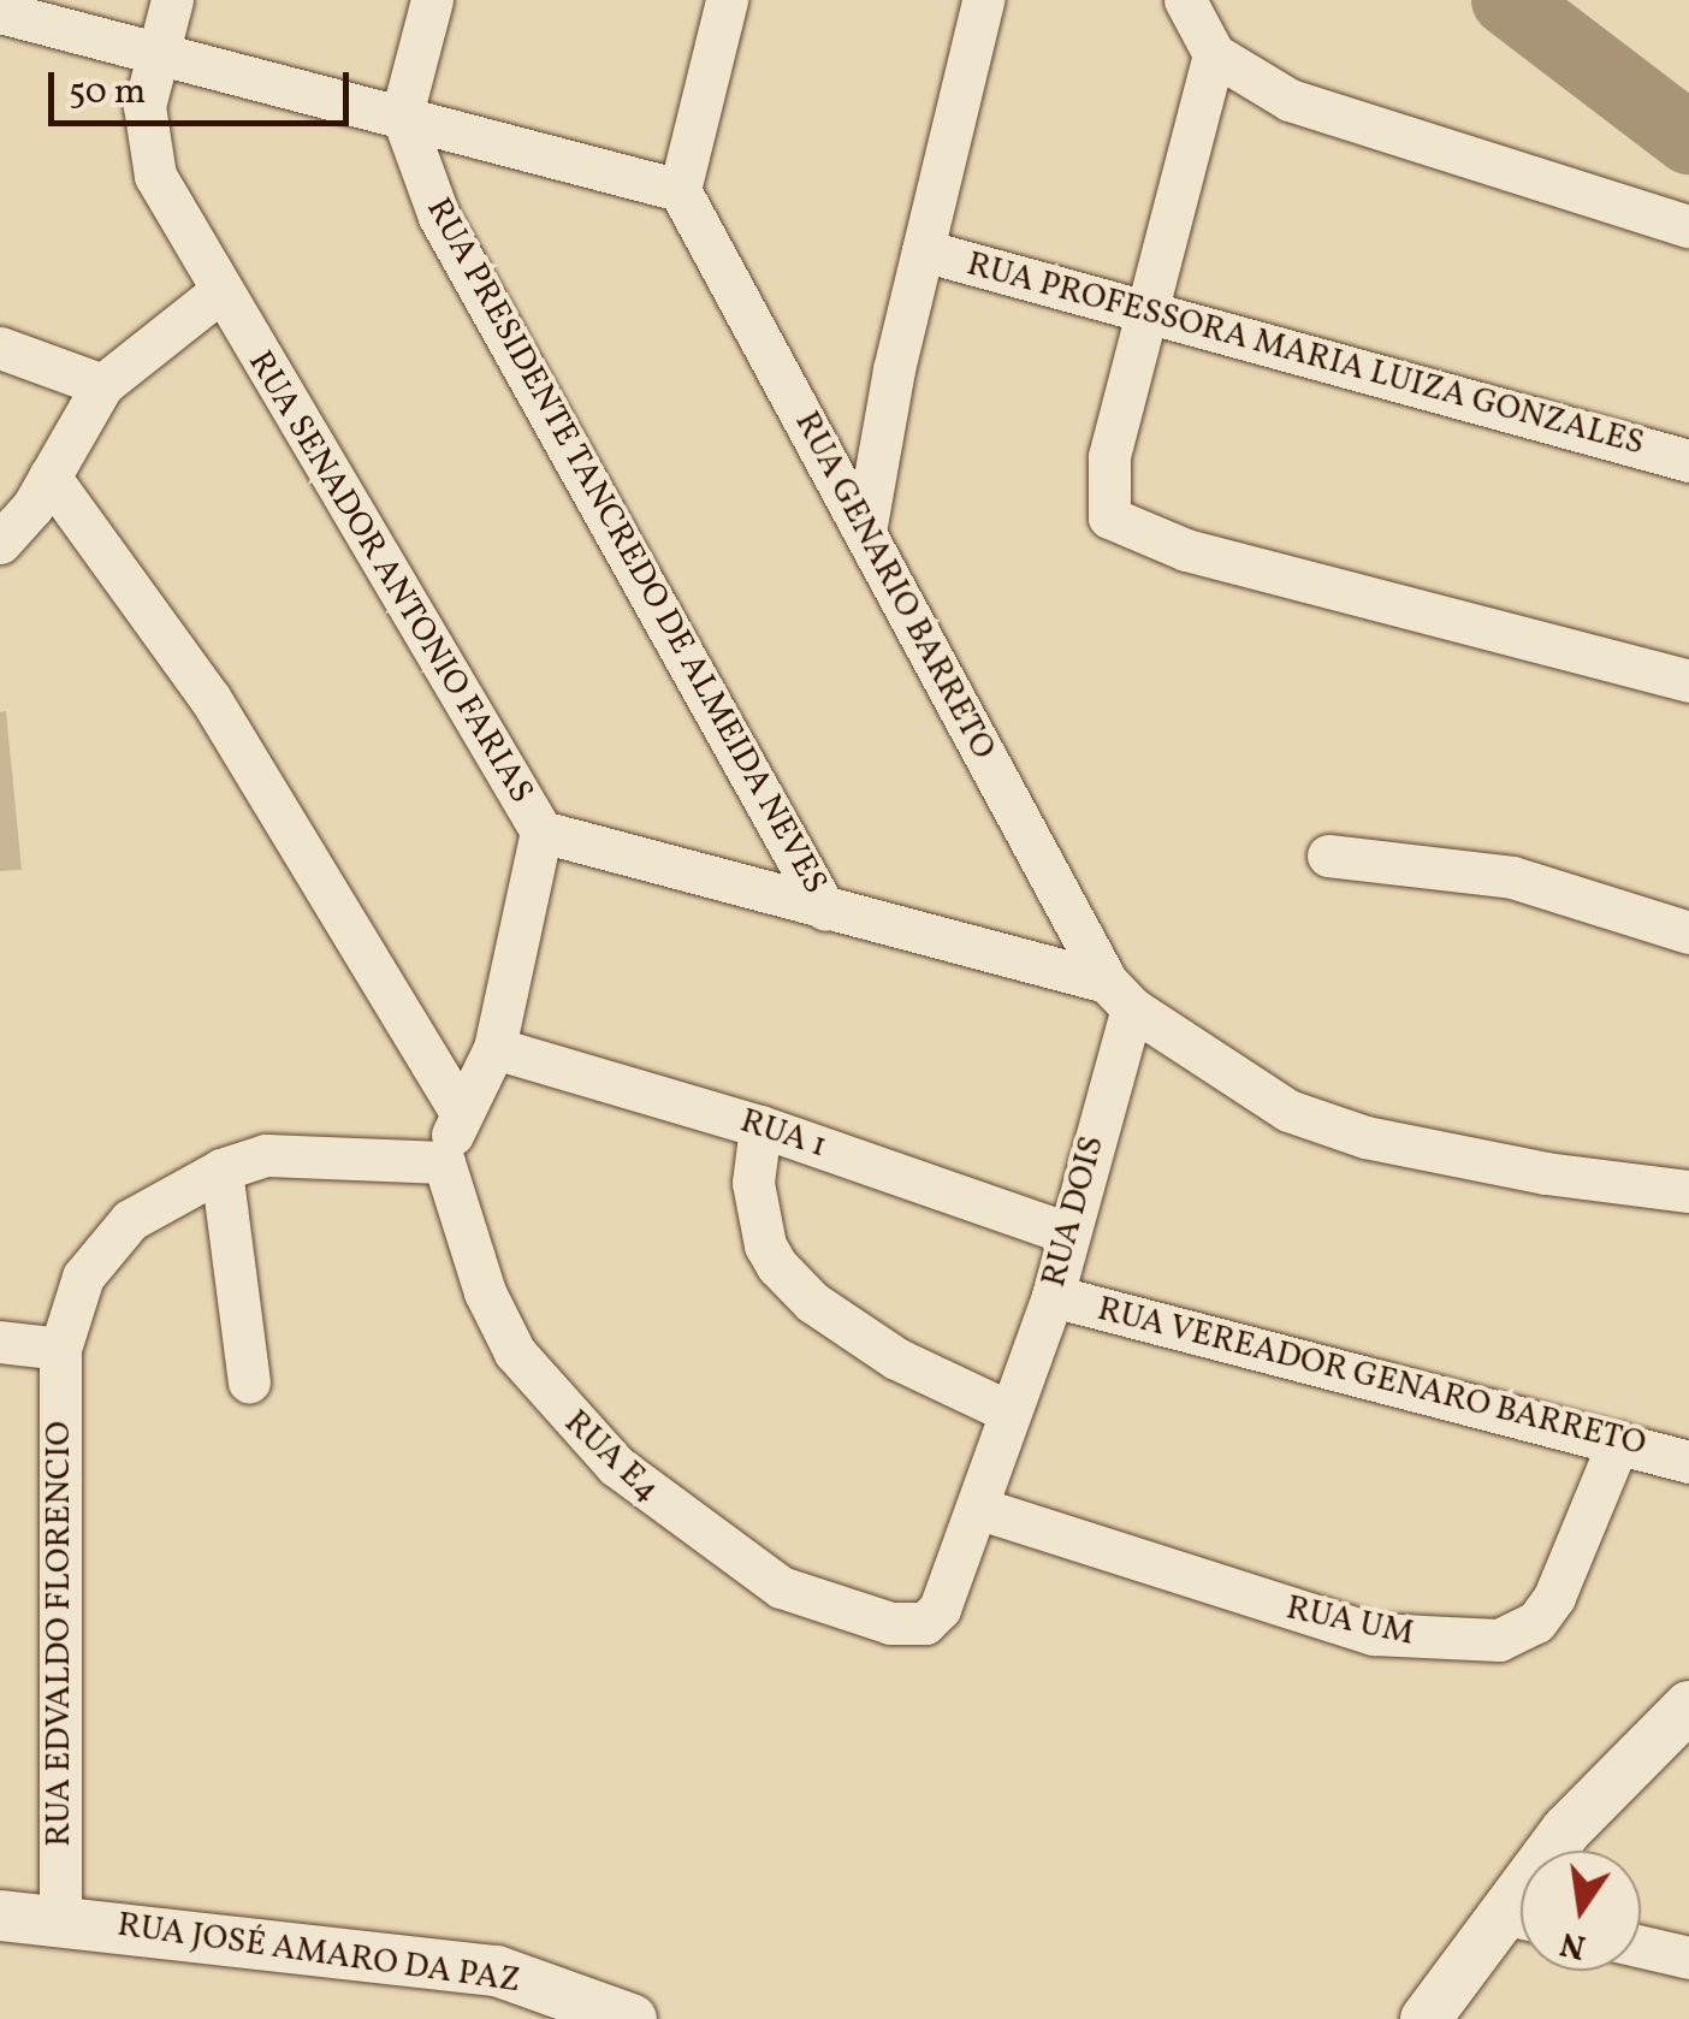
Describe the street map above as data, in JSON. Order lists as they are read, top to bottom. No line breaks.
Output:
{"streets":{"street":["RUA PROFESSORA MARIA LUIZA GONZALES","RUA PRESIDENTE TANCREDO DE ALMEIDA NEVES","RUA SENADOR ANTONIO FARIAS","RUA GENARIO BARRETO","RUA 1","RUA DOIS","RUA VEREADOR GENARO BARRETO","RUA E4","RUA UM","RUA EDVALDO FLORENCIO","RUA JOSÉ AMARO DA PAZ"]},"crossings":[["RUA PRESIDENTE TANCREDO DE ALMEIDA NEVES","RUA SENADOR ANTONIO FARIAS"],["RUA SENADOR ANTONIO FARIAS","RUA GENARIO BARRETO"],["RUA SENADOR ANTONIO FARIAS","RUA DOIS"],["RUA GENARIO BARRETO","RUA DOIS"],["RUA 1","RUA DOIS"],["RUA DOIS","RUA VEREADOR GENARO BARRETO"],["RUA DOIS","RUA E4"],["RUA DOIS","RUA UM"],["RUA VEREADOR GENARO BARRETO","RUA UM"],["RUA E4","RUA EDVALDO FLORENCIO"],["RUA EDVALDO FLORENCIO","RUA JOSÉ AMARO DA PAZ"]],"scale_bar":"50 m","north":"bottom"}
